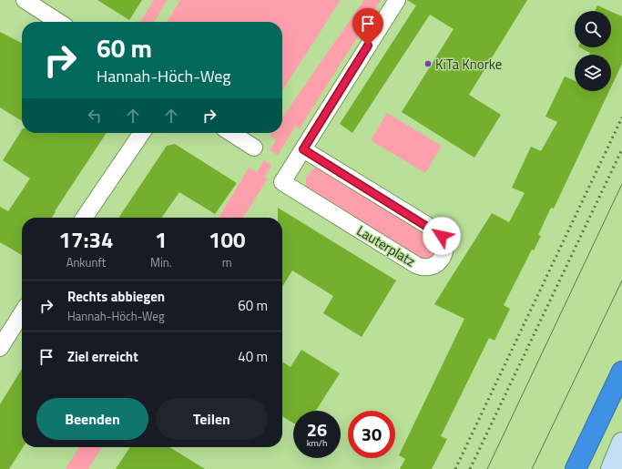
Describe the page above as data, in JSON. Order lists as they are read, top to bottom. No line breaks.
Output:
{"streets":{"street":["Lauterplatz"]},"places":["KiTa Knorke"],"page":{"turn":["60 m","Hannah-Höch-Weg"],"eta":["17:34","Ankunft","1","Min.","100","m"],"list":[{"name":"Rechts abbiegen","note":"Hannah-Höch-Weg","value":"60 m"},{"name":"Ziel erreicht","value":"40 m"}],"buttons":["Beenden","Teilen"],"speed":"26 km/h","limit":"30"}}
